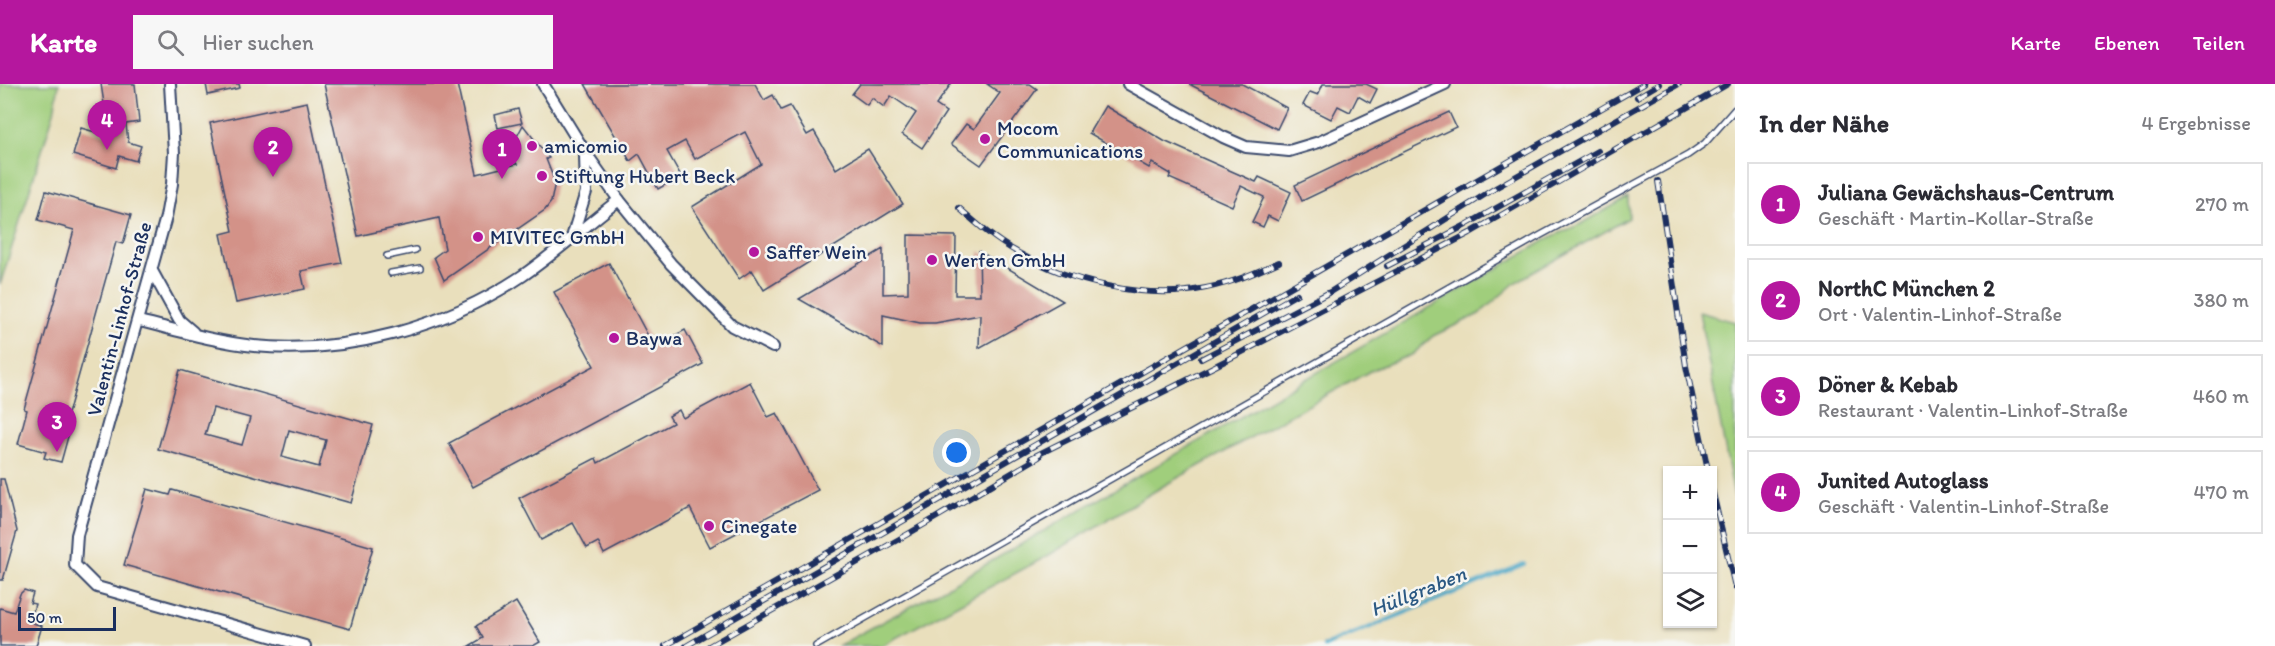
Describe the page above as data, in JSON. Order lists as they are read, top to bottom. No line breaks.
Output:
{"streets":{"street":["Valentin-Linhof-Straße"]},"water":["Hüllgraben"],"places":["Mocom Communications","amicomio","Stiftung Hubert Beck","MIVITEC GmbH","Saffer Wein","Werfen GmbH","Baywa","Cinegate"],"scale_bar":"50 m","page":{"header":"Karte","search":"Hier suchen","nav":["Karte","Ebenen","Teilen"],"heading":["In der Nähe","4 Ergebnisse"],"pins":["4","2","1","3"],"list":[{"mark":"1","name":"Juliana Gewächshaus-Centrum","note":"Geschäft · Martin-Kollar-Straße","value":"270 m"},{"mark":"2","name":"NorthC München 2","note":"Ort · Valentin-Linhof-Straße","value":"380 m"},{"mark":"3","name":"Döner & Kebab","note":"Restaurant · Valentin-Linhof-Straße","value":"460 m"},{"mark":"4","name":"Junited Autoglass","note":"Geschäft · Valentin-Linhof-Straße","value":"470 m"}],"map_buttons":["+","−"],"scale":"50 m"}}
